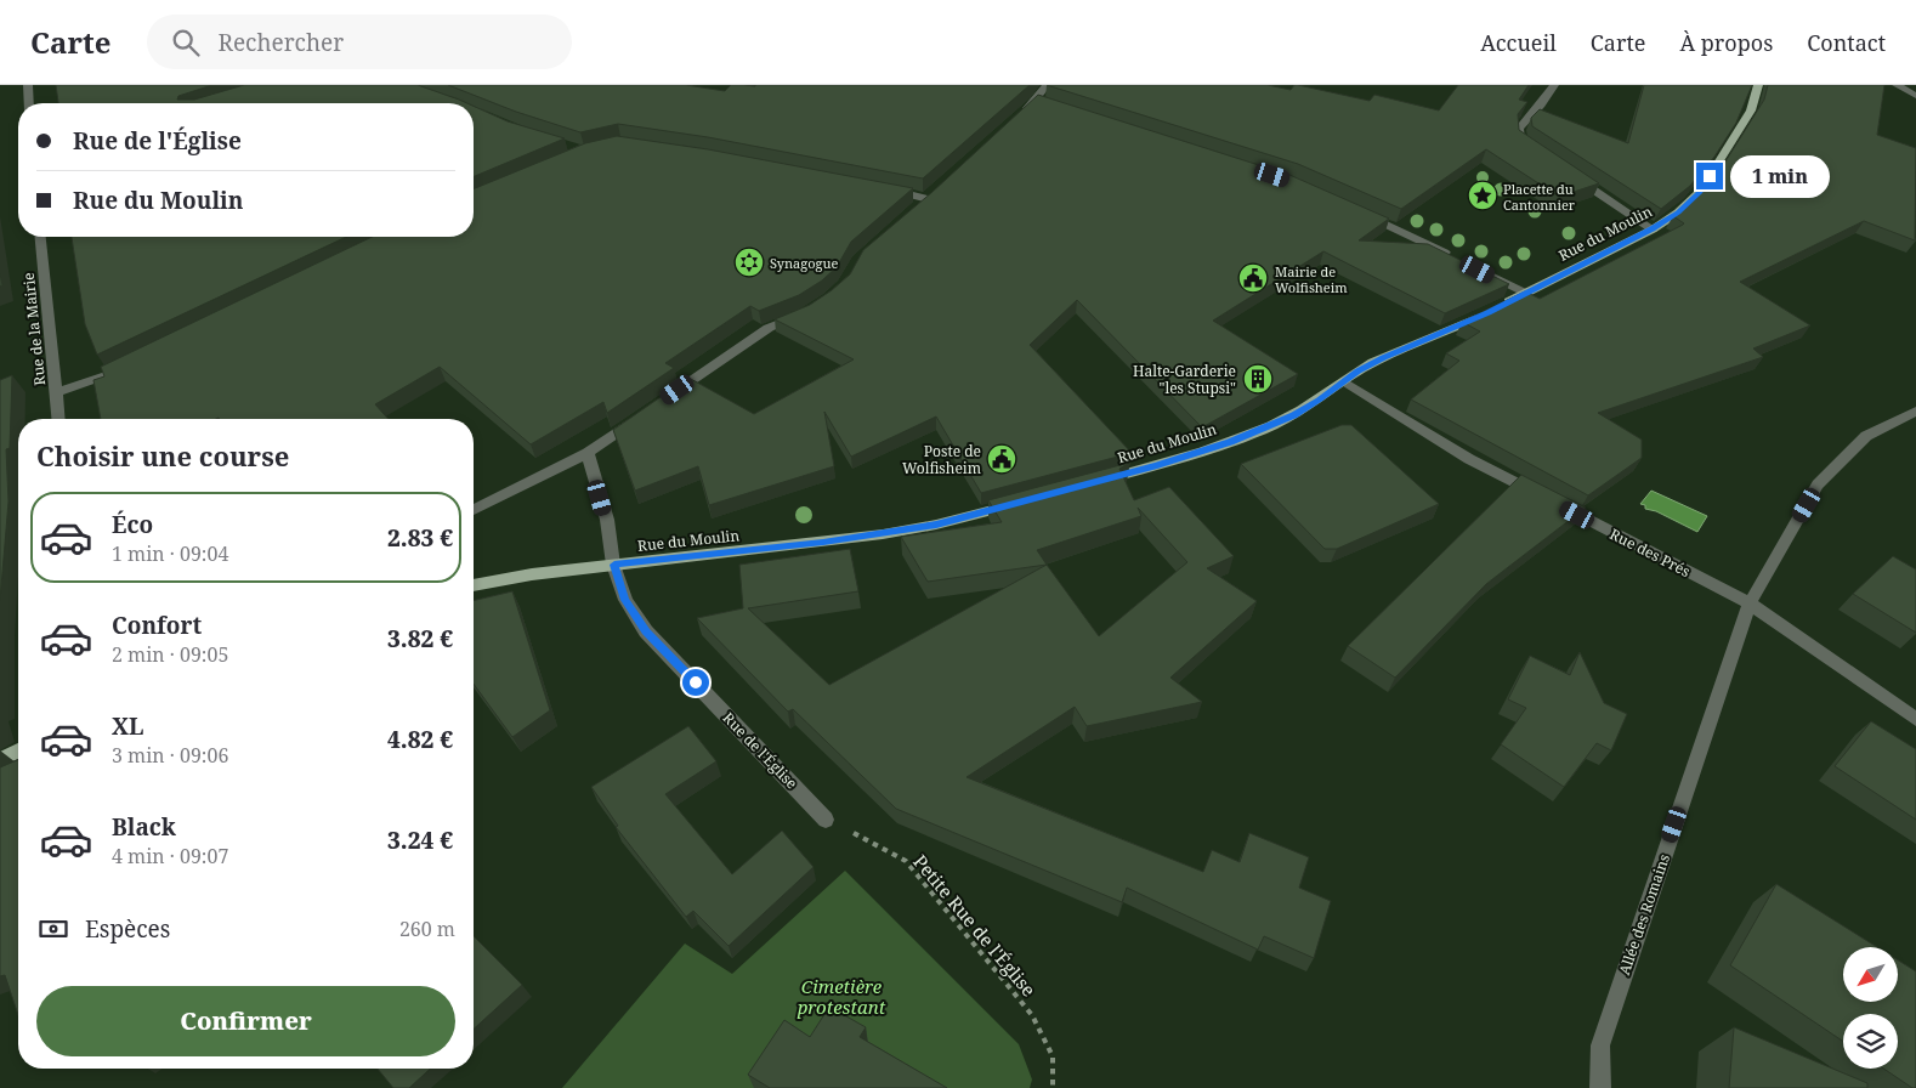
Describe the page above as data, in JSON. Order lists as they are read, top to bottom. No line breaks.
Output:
{"streets":{"main road":["Rue du Moulin"],"street":["Rue de la Mairie","Rue des Prés","Rue de l'Église","Allée des Romains"],"path":["Petite Rue de l'Église"]},"crossings":[["Rue du Moulin","Rue des Prés"],["Rue du Moulin","Rue de l'Église"],["Rue des Prés","Allée des Romains"],["Rue de l'Église","Petite Rue de l'Église"]],"parks":["Cimetière protestant"],"places":{"place":["Placette du Cantonnier"],"synagogue":["Synagogue"],"public building":["Mairie de Wolfisheim","Poste de Wolfisheim"],"building":["Halte-Garderie \"les Stupsi\""]},"north":"bottom left","page":{"header":"Carte","search":"Rechercher","nav":["Accueil","Carte","À propos","Contact"],"banner":["Rue de l'Église","Rue du Moulin"],"bubble":"1 min","heading":"Choisir une course","list":[{"name":"Éco","note":"1 min · 09:04","value":"2.83 €"},{"name":"Confort","note":"2 min · 09:05","value":"3.82 €"},{"name":"XL","note":"3 min · 09:06","value":"4.82 €"},{"name":"Black","note":"4 min · 09:07","value":"3.24 €"}],"pay":["Espèces","260 m"],"buttons":"Confirmer"}}
